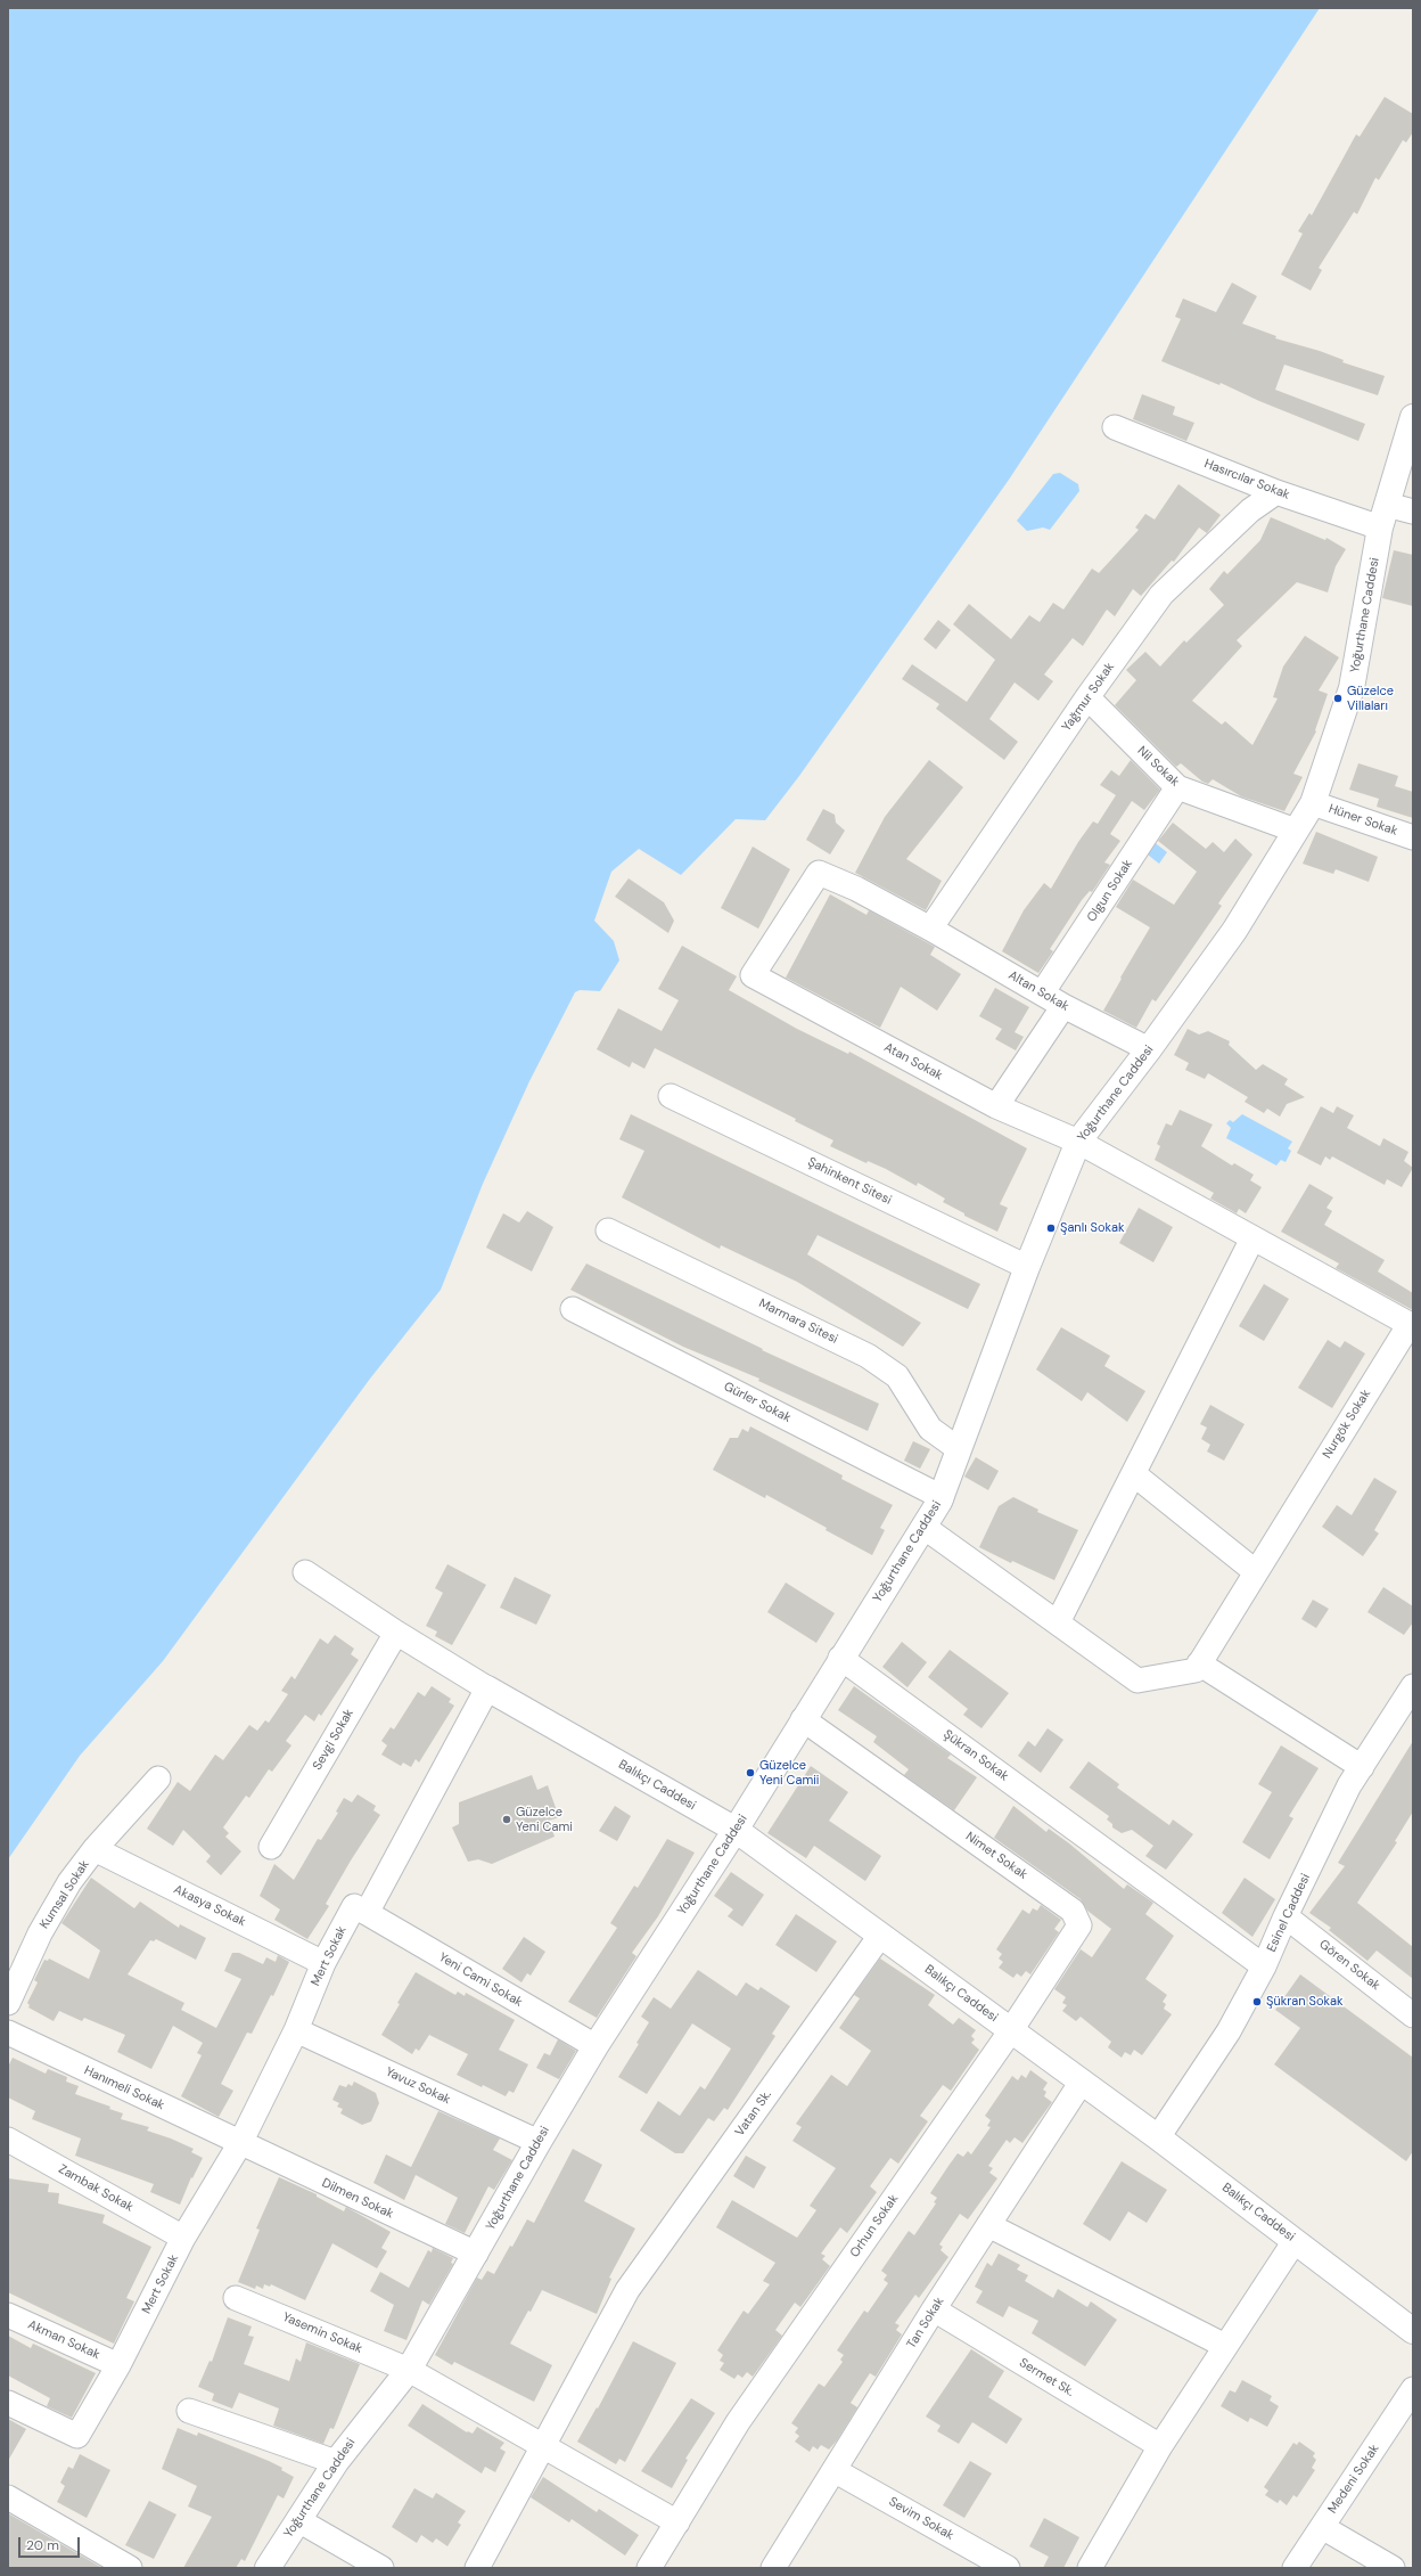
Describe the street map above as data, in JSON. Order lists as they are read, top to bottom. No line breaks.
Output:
{"streets":{"main road":["Yoğurthane Caddesi","Balıkçı Caddesi"],"street":["Hasırcılar Sokak","Yağmur Sokak","Nil Sokak","Hüner Sokak","Olgun Sokak","Altan Sokak","Atan Sokak","Şahinkent Sitesi","Marmara Sitesi","Gürler Sokak","Nurgök Sokak","Sevgi Sokak","Şükran Sokak","Nimet Sokak","Kumsal Sokak","Akasya Sokak","Esinel Caddesi","Mert Sokak","Gören Sokak","Yeni Cami Sokak","Yavuz Sokak","Hanımeli Sokak","Vatan Sk.","Zambak Sokak","Dilmen Sokak","Orhun Sokak","Tan Sokak","Yasemin Sokak","Akman Sokak","Sermet Sk.","Medeni Sokak","Sevim Sokak"]},"crossings":[["Hasırcılar Sokak","Yoğurthane Caddesi"],["Hasırcılar Sokak","Yağmur Sokak"],["Yoğurthane Caddesi","Nil Sokak"],["Yoğurthane Caddesi","Hüner Sokak"],["Yoğurthane Caddesi","Altan Sokak"],["Yoğurthane Caddesi","Atan Sokak"],["Yoğurthane Caddesi","Şahinkent Sitesi"],["Yoğurthane Caddesi","Marmara Sitesi"],["Yoğurthane Caddesi","Gürler Sokak"],["Yoğurthane Caddesi","Şükran Sokak"],["Yoğurthane Caddesi","Balıkçı Caddesi"],["Yoğurthane Caddesi","Nimet Sokak"],["Yoğurthane Caddesi","Yeni Cami Sokak"],["Yoğurthane Caddesi","Yavuz Sokak"],["Yoğurthane Caddesi","Dilmen Sokak"],["Yoğurthane Caddesi","Yasemin Sokak"],["Yağmur Sokak","Nil Sokak"],["Yağmur Sokak","Altan Sokak"],["Nil Sokak","Olgun Sokak"],["Olgun Sokak","Altan Sokak"],["Altan Sokak","Atan Sokak"],["Atan Sokak","Nurgök Sokak"],["Şükran Sokak","Esinel Caddesi"],["Balıkçı Caddesi","Nimet Sokak"],["Balıkçı Caddesi","Esinel Caddesi"],["Balıkçı Caddesi","Vatan Sk."],["Balıkçı Caddesi","Orhun Sokak"],["Balıkçı Caddesi","Tan Sokak"],["Nimet Sokak","Orhun Sokak"],["Kumsal Sokak","Akasya Sokak"],["Akasya Sokak","Mert Sokak"],["Esinel Caddesi","Gören Sokak"],["Mert Sokak","Yeni Cami Sokak"],["Mert Sokak","Yavuz Sokak"],["Mert Sokak","Hanımeli Sokak"],["Mert Sokak","Zambak Sokak"],["Mert Sokak","Dilmen Sokak"],["Mert Sokak","Akman Sokak"],["Hanımeli Sokak","Dilmen Sokak"],["Vatan Sk.","Yasemin Sokak"],["Orhun Sokak","Yasemin Sokak"],["Tan Sokak","Sermet Sk."],["Tan Sokak","Sevim Sokak"]],"places":["Güzelce Villaları","Şanlı Sokak","Güzelce Yeni Camii","Güzelce Yeni Cami","Şükran Sokak"],"scale_bar":"20 m"}
